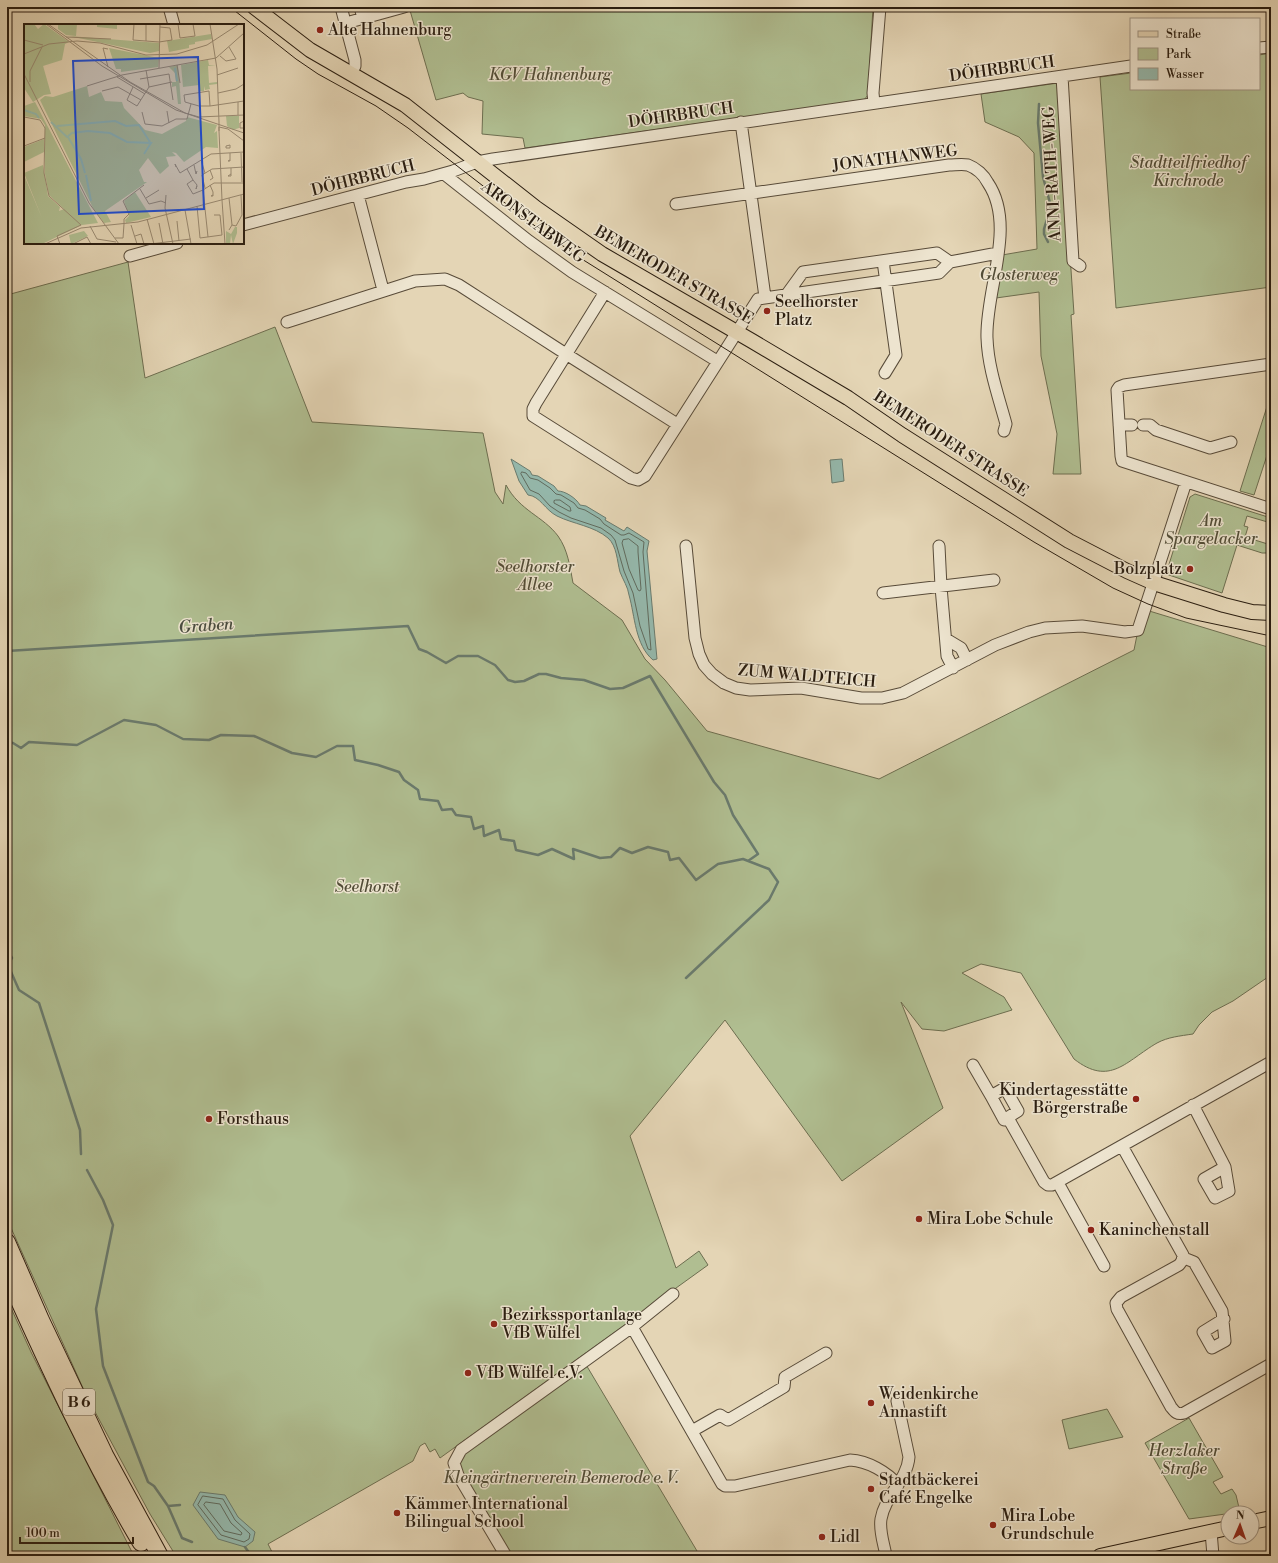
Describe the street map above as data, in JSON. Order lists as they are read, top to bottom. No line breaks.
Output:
{"streets":{"highway":["B 6"],"main road":["BEMERODER STRASSE"],"street":["DÖHRBRUCH","JONATHANWEG","ANNI-RATH-WEG","ARONSTABWEG","ZUM WALDTEICH"]},"crossings":[["DÖHRBRUCH","ANNI-RATH-WEG"],["DÖHRBRUCH","ARONSTABWEG"],["DÖHRBRUCH","BEMERODER STRASSE"],["BEMERODER STRASSE","ZUM WALDTEICH"]],"water":["Graben"],"parks":["KGV Hahnenburg","Stadtteilfriedhof Kirchrode","Glosterweg","Am Spargelacker","Seelhorster Allee","Seelhorst","Herzlaker Straße","Kleingärtnerverein Bemerode e. V."],"places":["Alte Hahnenburg","Seelhorster Platz","Bolzplatz","Kindertagesstätte Börgerstraße","Forsthaus","Mira Lobe Schule","Kaninchenstall","Bezirkssportanlage VfB Wülfel","VfB Wülfel e.V.","Weidenkirche Annastift","Stadtbäckerei Café Engelke","Kämmer International Bilingual School","Mira Lobe Grundschule","Lidl"],"legend":["Straße","Park","Wasser"],"scale_bar":"100 m","north":"top"}
